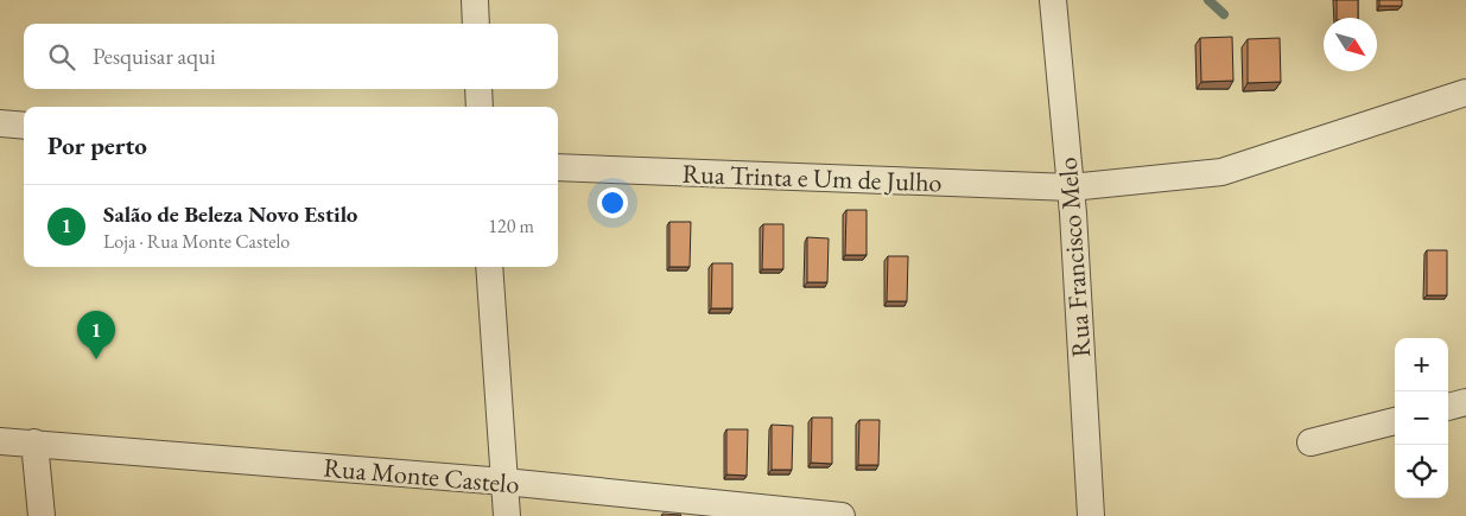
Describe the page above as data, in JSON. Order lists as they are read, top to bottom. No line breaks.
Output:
{"streets":{"street":["Rua Trinta e Um de Julho","Rua Francisco Melo","Rua Monte Castelo"]},"crossings":[["Rua Trinta e Um de Julho","Rua Francisco Melo"]],"north":"bottom right","page":{"search":"Pesquisar aqui","heading":"Por perto","list":[{"mark":"1","name":"Salão de Beleza Novo Estilo","note":"Loja · Rua Monte Castelo","value":"120 m"}],"pins":"1","map_buttons":["+","−"]}}
